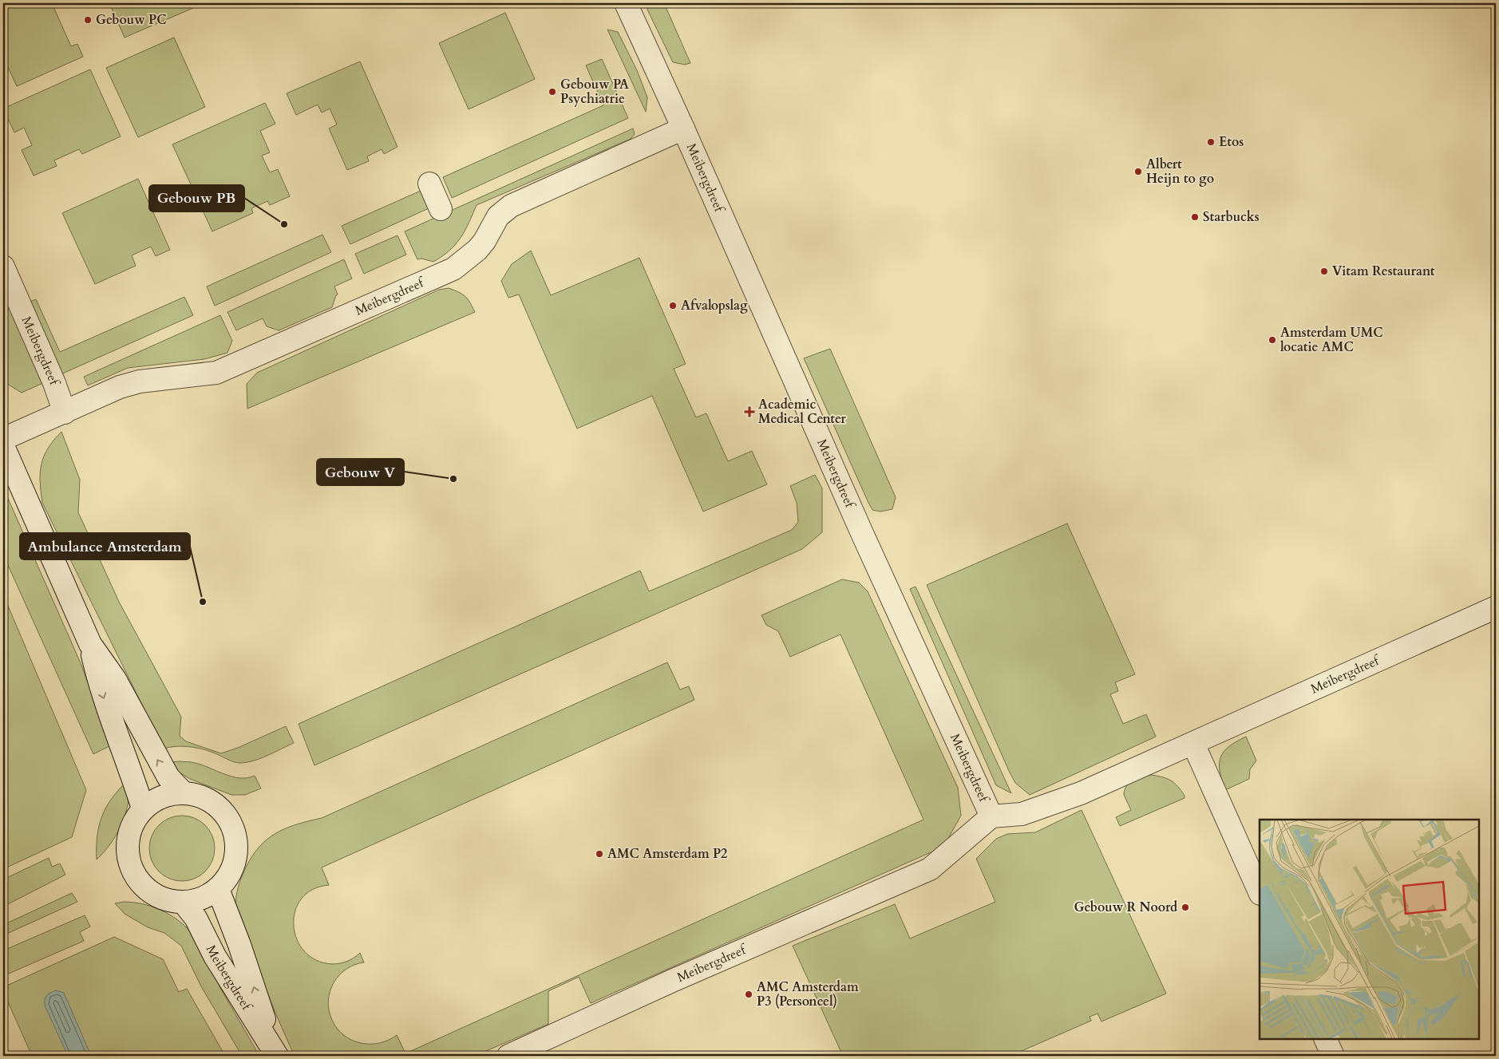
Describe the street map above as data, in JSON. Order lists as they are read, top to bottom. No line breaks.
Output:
{"streets":{"street":["Meibergdreef"]},"places":{"other":["Gebouw PC","Gebouw PA Psychiatrie","Etos","Albert Heijn to go","Starbucks","Gebouw PB","Vitam Restaurant","Afvalopslag","Amsterdam UMC locatie AMC","Gebouw V","Ambulance Amsterdam","AMC Amsterdam P2","Gebouw R Noord","AMC Amsterdam P3 (Personeel)"],"health":["Academic Medical Center"]}}
